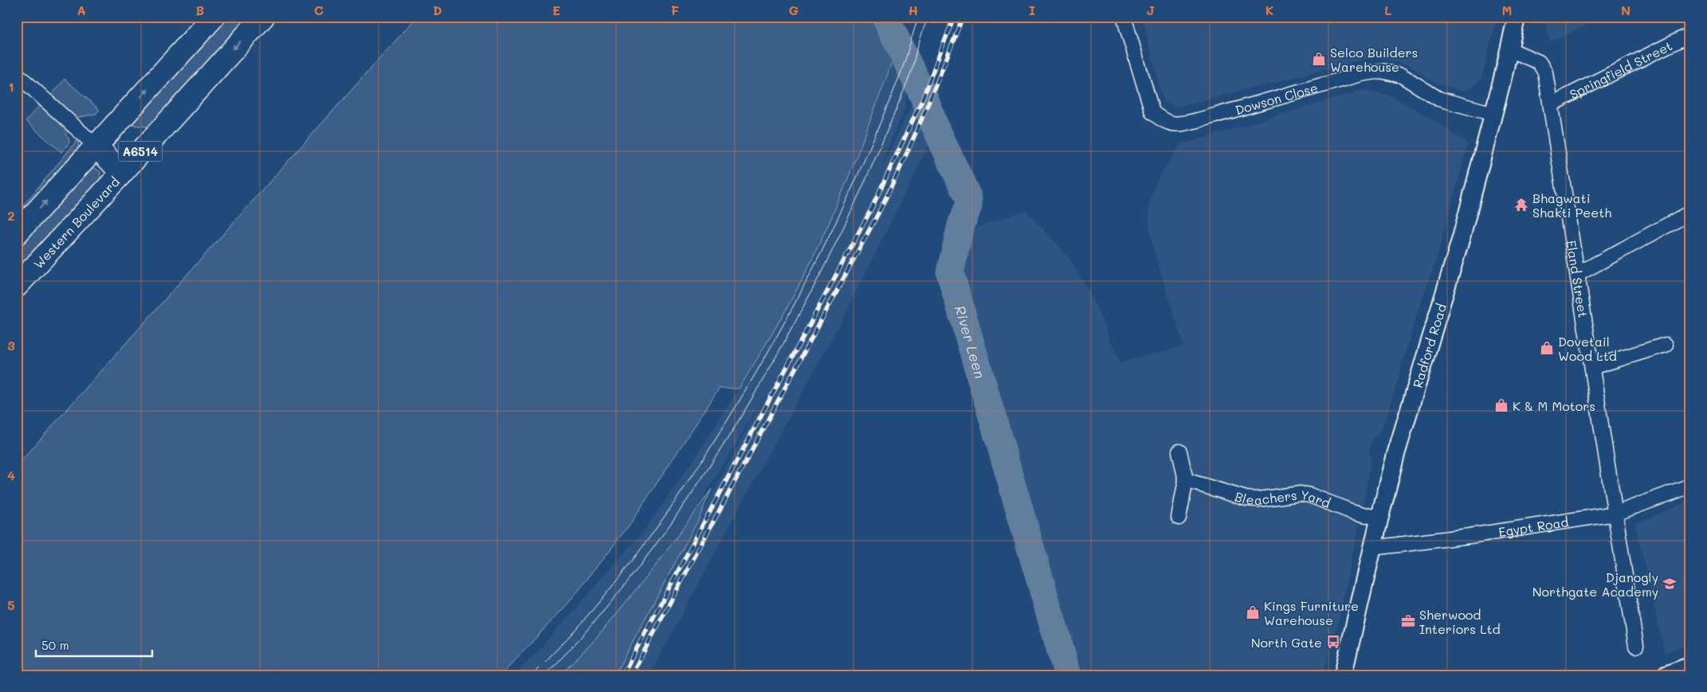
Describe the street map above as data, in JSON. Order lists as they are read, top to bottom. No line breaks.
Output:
{"streets":{"highway":["A6514","Western Boulevard"],"street":["Springfield Street","Dowson Close","Eland Street","Radford Road","Bleachers Yard","Egypt Road"]},"crossings":[["Springfield Street","Eland Street"],["Dowson Close","Radford Road"],["Eland Street","Radford Road"],["Eland Street","Egypt Road"],["Radford Road","Bleachers Yard"],["Radford Road","Egypt Road"]],"water":["River Leen"],"places":{"shop":["Selco Builders Warehouse","Dovetail Wood Ltd","K & M Motors","Kings Furniture Warehouse"],"temple":["Bhagwati Shakti Peeth"],"school or university":["Djanogly Northgate Academy"],"office":["Sherwood Interiors Ltd"],"bus stop":["North Gate"]},"scale_bar":"50 m","grid":{"columns":["A","B","C","D","E","F","G","H","I","J","K","L","M","N"],"rows":["1","2","3","4","5"]}}
